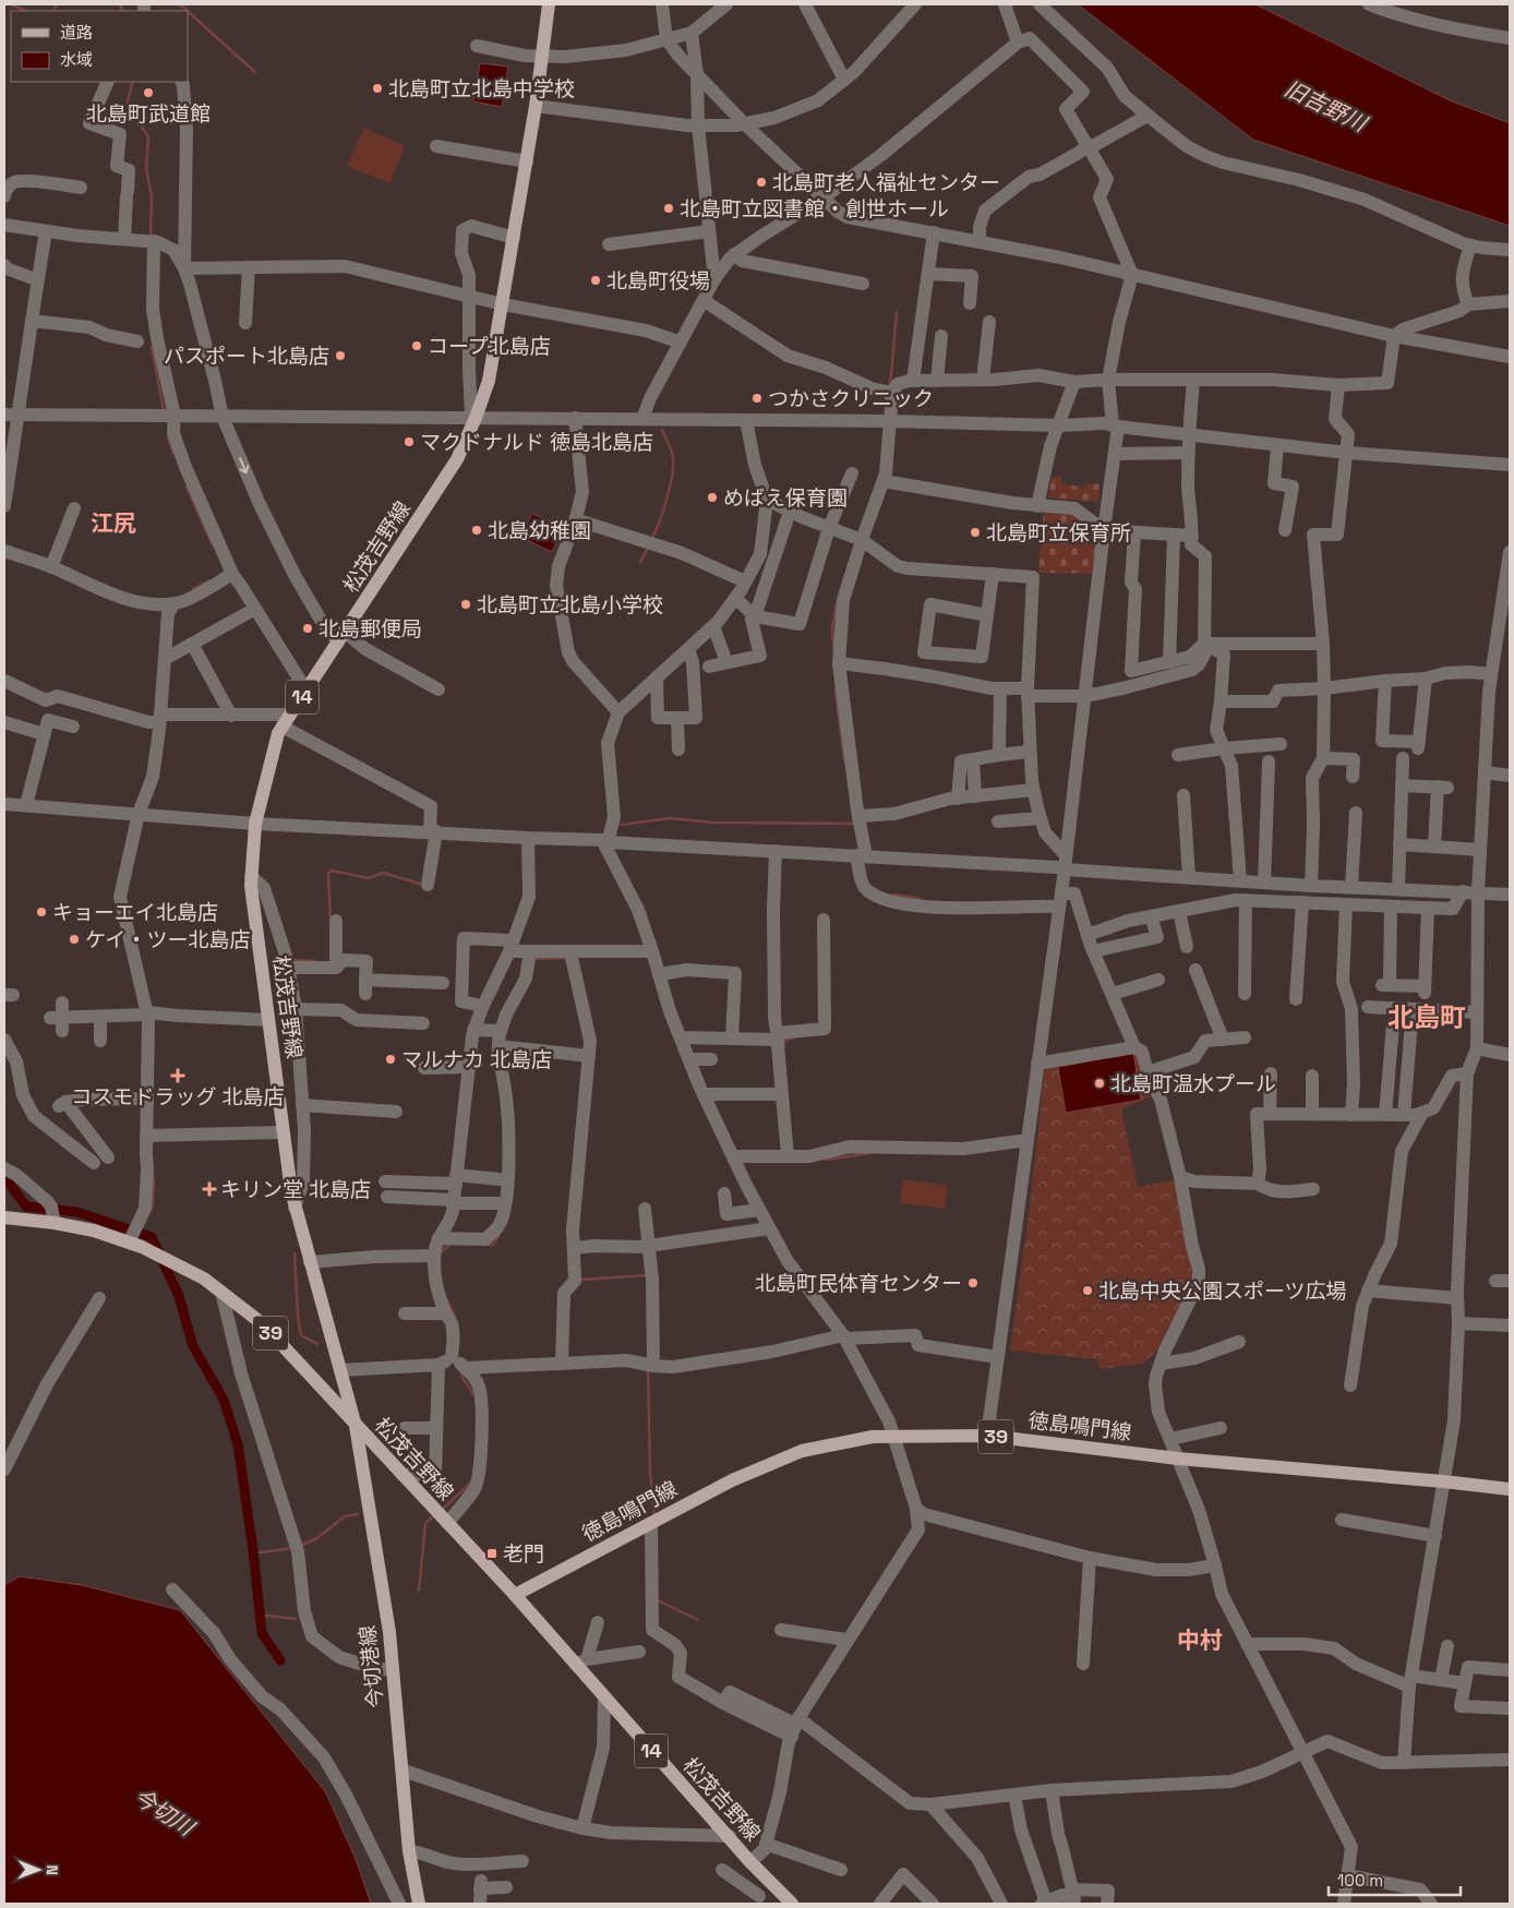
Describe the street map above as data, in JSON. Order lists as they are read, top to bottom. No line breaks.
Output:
{"streets":{"main road":["松茂吉野線","14","39","徳島鳴門線","今切港線"]},"crossings":[["松茂吉野線","39"],["松茂吉野線","徳島鳴門線"],["松茂吉野線","今切港線"],["39","今切港線"]],"districts":["江尻","北島町","中村"],"water":["旧吉野川","今切川"],"places":{"other":["北島町立北島中学校","北島町武道館","北島町老人福祉センター","北島町立図書館・創世ホール","北島町役場","コープ北島店","パスポート北島店","つかさクリニック","マクドナルド 徳島北島店","めばえ保育園","北島幼稚園","北島町立保育所","北島町立北島小学校","北島郵便局","キョーエイ北島店","ケイ・ツー北島店","マルナカ 北島店","北島町温水プール","北島町民体育センター","北島中央公園スポーツ広場"],"health":["コスモドラッグ 北島店","キリン堂 北島店"],"transit":["老門"]},"legend":["道路","水域"],"scale_bar":"100 m","north":"right"}
